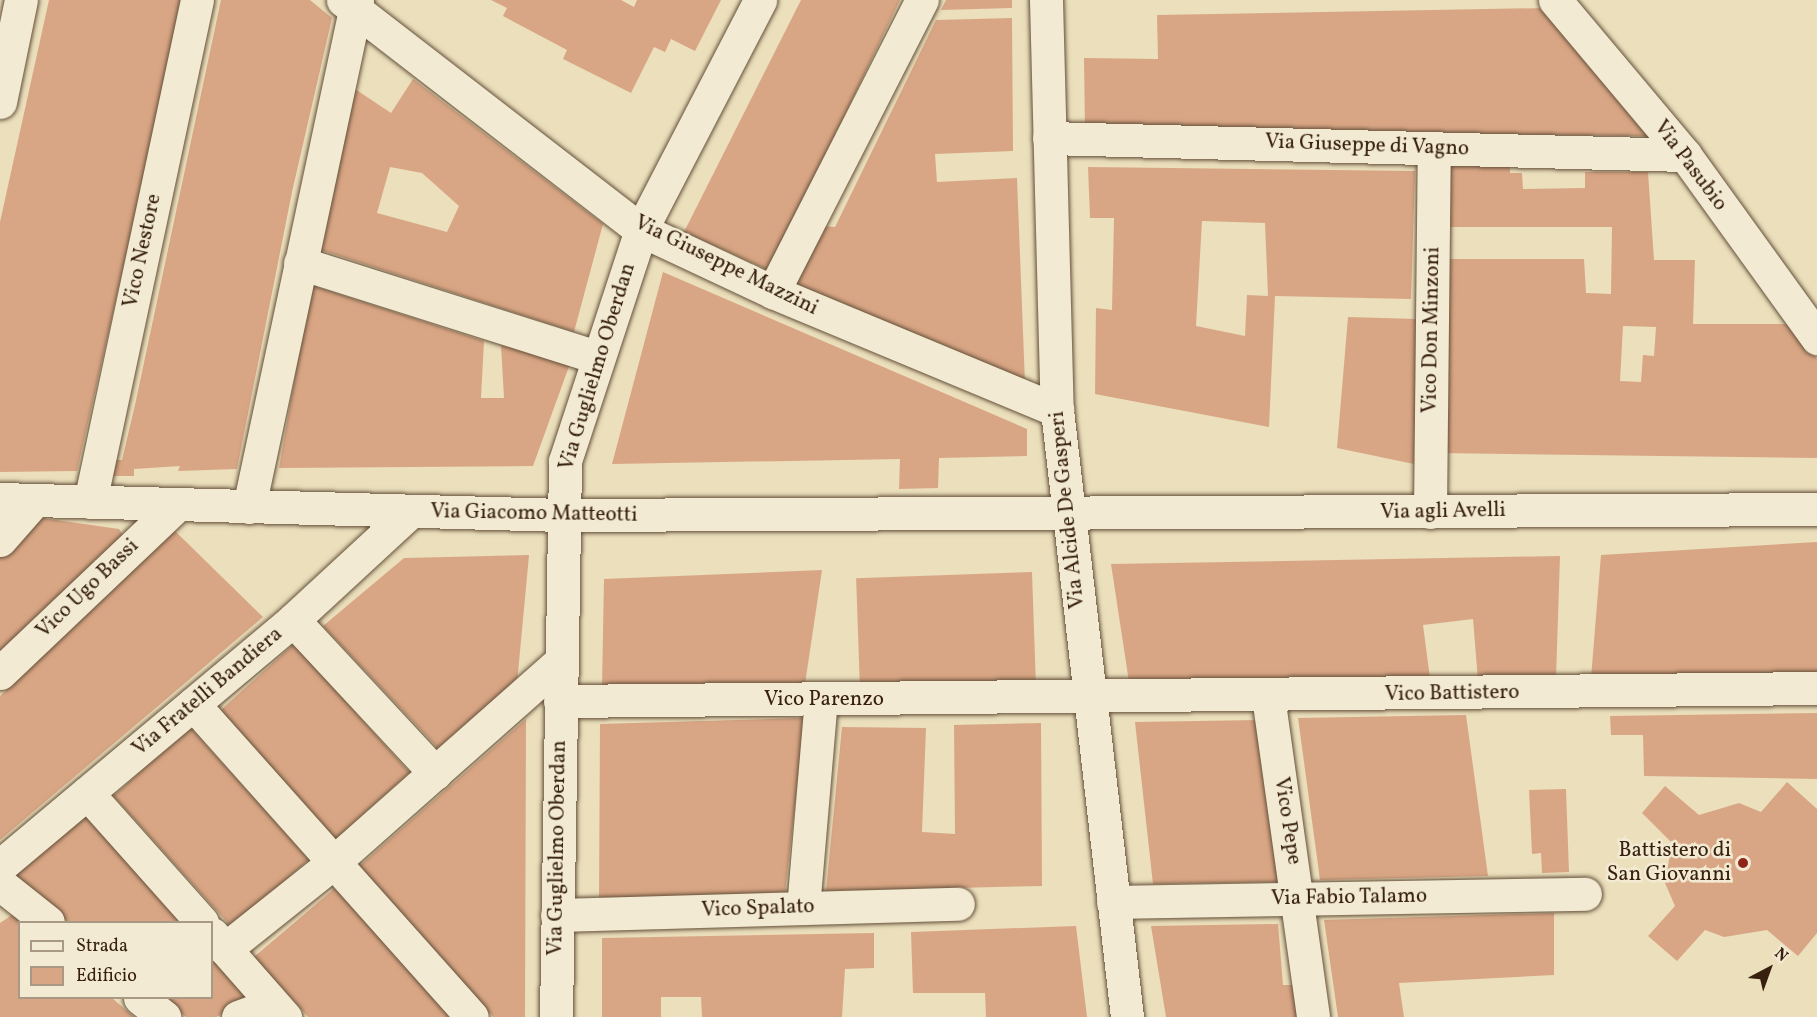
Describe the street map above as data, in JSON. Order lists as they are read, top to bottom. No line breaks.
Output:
{"streets":{"street":["Via Giuseppe di Vagno","Via Pasubio","Vico Nestore","Via Giuseppe Mazzini","Vico Don Minzoni","Via Guglielmo Oberdan","Via Alcide De Gasperi","Via agli Avelli","Via Giacomo Matteotti","Vico Ugo Bassi","Via Fratelli Bandiera","Vico Battistero","Vico Parenzo","Vico Pepe","Via Fabio Talamo","Vico Spalato"]},"crossings":[["Via Giuseppe di Vagno","Via Pasubio"],["Via Giuseppe di Vagno","Vico Don Minzoni"],["Via Giuseppe di Vagno","Via Alcide De Gasperi"],["Vico Nestore","Via Giacomo Matteotti"],["Via Giuseppe Mazzini","Via Guglielmo Oberdan"],["Via Giuseppe Mazzini","Via Alcide De Gasperi"],["Vico Don Minzoni","Via agli Avelli"],["Via Guglielmo Oberdan","Via Giacomo Matteotti"],["Via Guglielmo Oberdan","Vico Parenzo"],["Via Guglielmo Oberdan","Vico Spalato"],["Via Alcide De Gasperi","Via agli Avelli"],["Via Alcide De Gasperi","Via Giacomo Matteotti"],["Via Alcide De Gasperi","Vico Battistero"],["Via Alcide De Gasperi","Vico Parenzo"],["Via Alcide De Gasperi","Via Fabio Talamo"],["Via agli Avelli","Via Giacomo Matteotti"],["Via Giacomo Matteotti","Vico Ugo Bassi"],["Via Giacomo Matteotti","Via Fratelli Bandiera"],["Vico Battistero","Vico Parenzo"],["Vico Battistero","Vico Pepe"],["Vico Pepe","Via Fabio Talamo"]],"places":["Battistero di San Giovanni"],"legend":["Strada","Edificio"],"north":"top right"}
